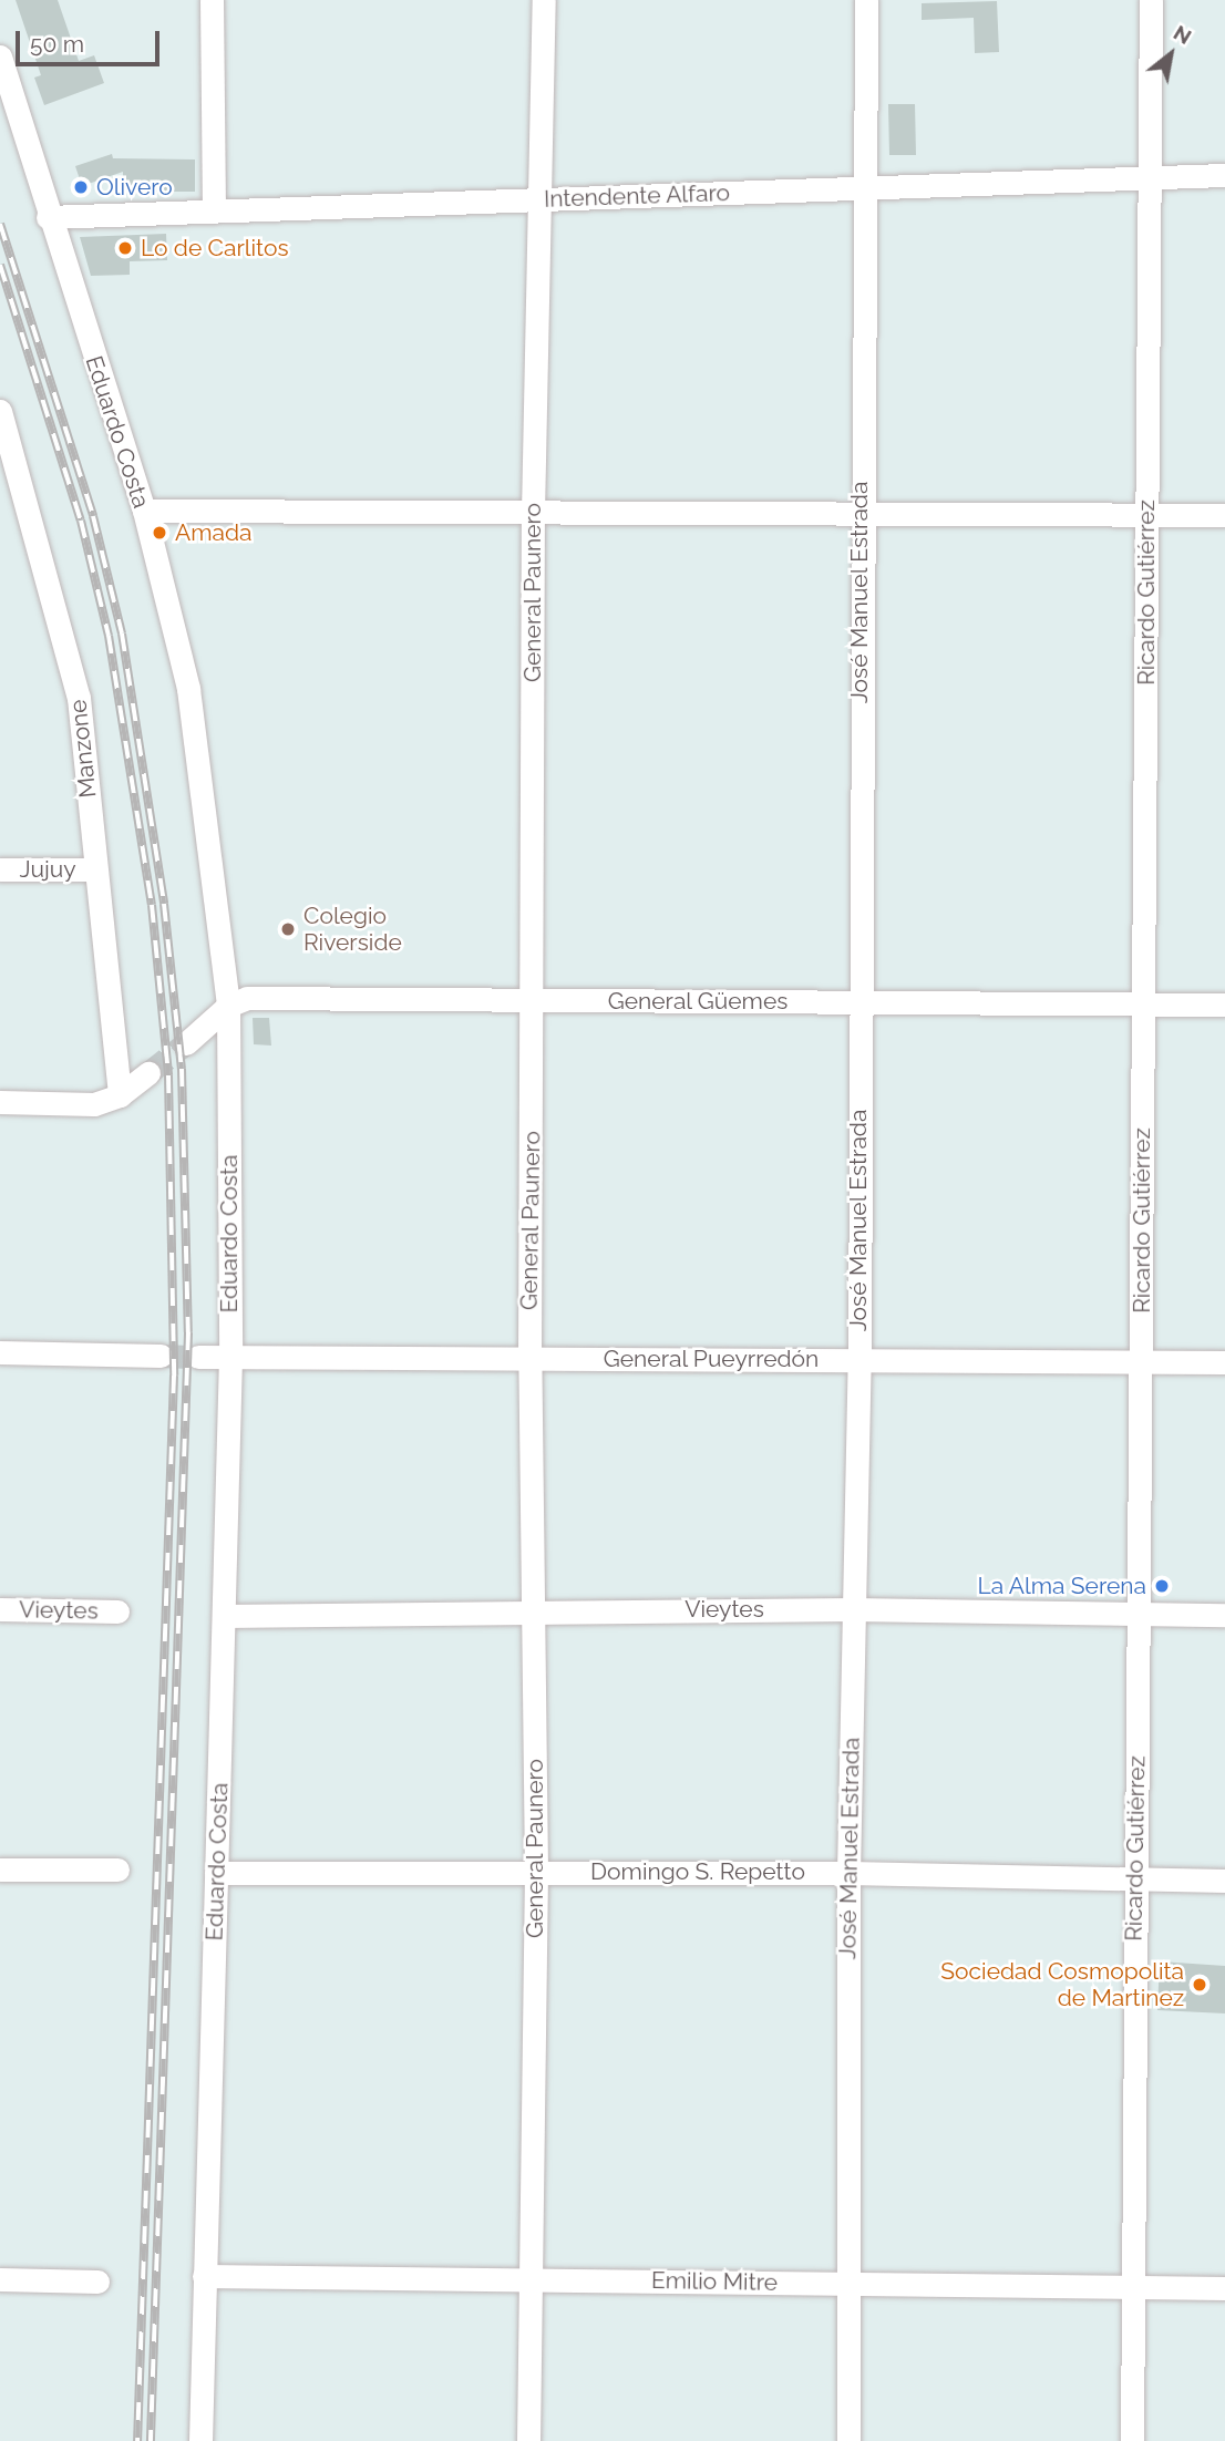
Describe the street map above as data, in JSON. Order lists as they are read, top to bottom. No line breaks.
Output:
{"streets":{"street":["Intendente Alfaro","Eduardo Costa","General Paunero","José Manuel Estrada","Ricardo Gutiérrez","Manzone","Jujuy","General Güemes","General Pueyrredón","Vieytes","Domingo S. Repetto","Emilio Mitre"]},"crossings":[["Intendente Alfaro","Eduardo Costa"],["Intendente Alfaro","General Paunero"],["Intendente Alfaro","José Manuel Estrada"],["Intendente Alfaro","Ricardo Gutiérrez"],["Eduardo Costa","General Güemes"],["Eduardo Costa","General Pueyrredón"],["Eduardo Costa","Vieytes"],["Eduardo Costa","Domingo S. Repetto"],["Eduardo Costa","Emilio Mitre"],["General Paunero","General Güemes"],["General Paunero","General Pueyrredón"],["General Paunero","Vieytes"],["General Paunero","Domingo S. Repetto"],["General Paunero","Emilio Mitre"],["José Manuel Estrada","General Güemes"],["José Manuel Estrada","General Pueyrredón"],["José Manuel Estrada","Vieytes"],["José Manuel Estrada","Domingo S. Repetto"],["José Manuel Estrada","Emilio Mitre"],["Ricardo Gutiérrez","General Güemes"],["Ricardo Gutiérrez","General Pueyrredón"],["Ricardo Gutiérrez","Vieytes"],["Ricardo Gutiérrez","Domingo S. Repetto"],["Ricardo Gutiérrez","Emilio Mitre"],["Manzone","Jujuy"]],"places":["Olivero","Lo de Carlitos","Amada","Colegio Riverside","La Alma Serena","Sociedad Cosmopolita de Martinez"],"scale_bar":"50 m","north":"top right"}
